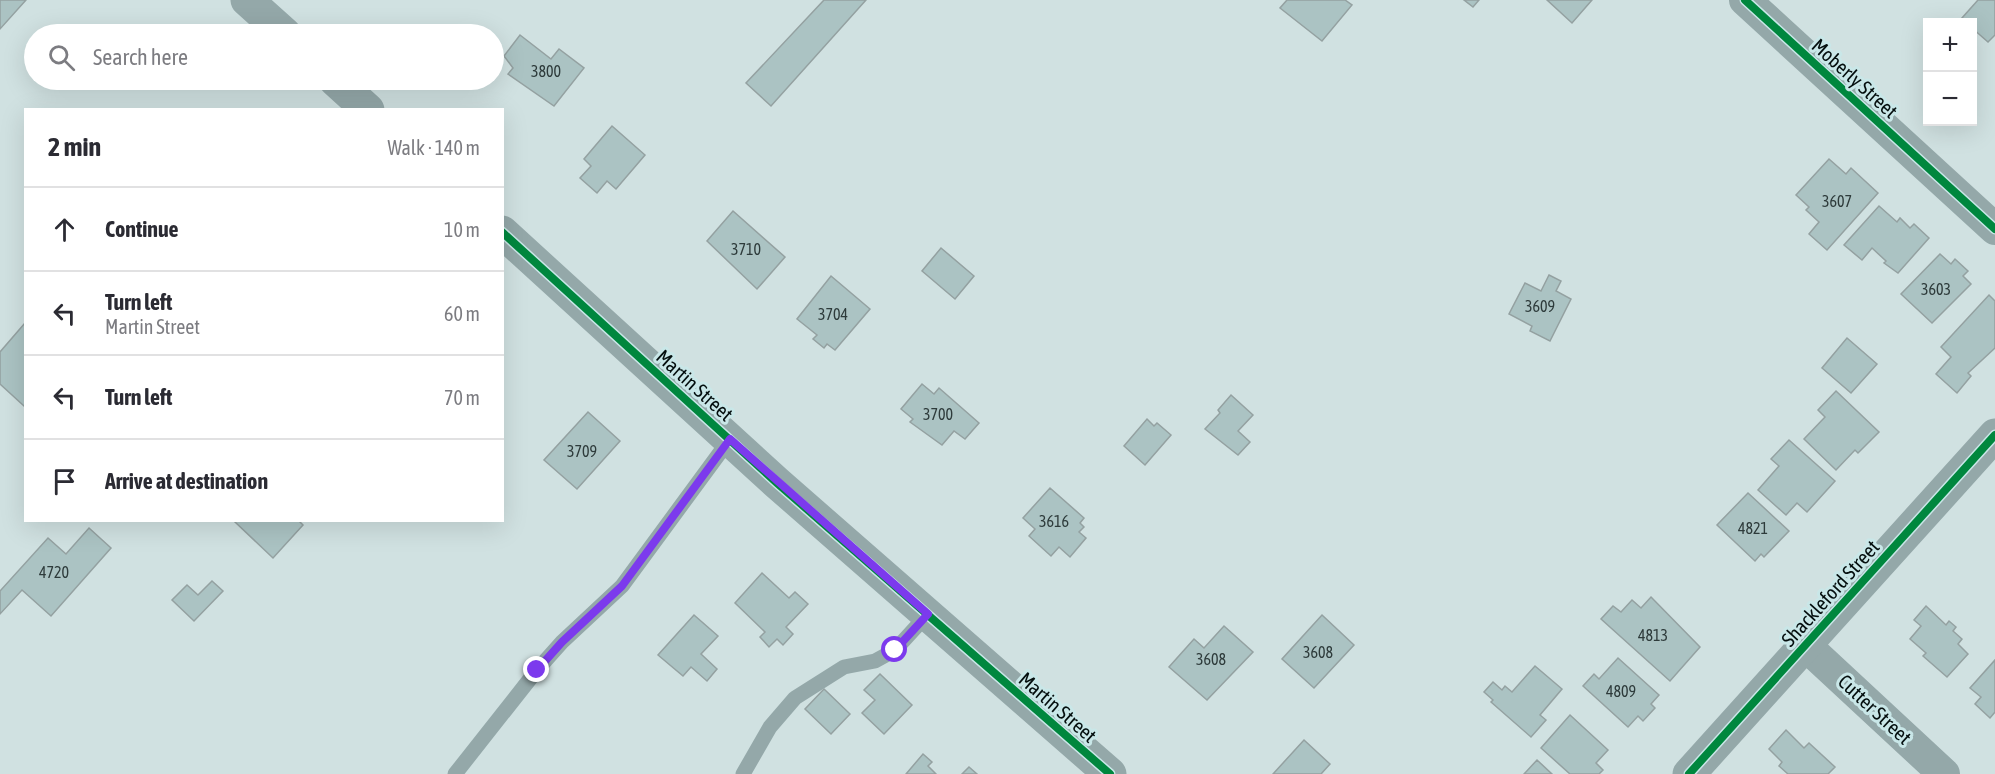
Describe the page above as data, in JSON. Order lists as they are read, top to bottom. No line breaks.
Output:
{"streets":{"street":["Moberly Street","Martin Street","Shackleford Street","Cutter Street"]},"crossings":[["Shackleford Street","Cutter Street"]],"house_numbers":["3800","3607","3710","3603","3609","3704","3700","3709","3616","4821","4720","4813","3608","3608","4809"],"page":{"map_buttons":["+","−"],"search":"Search here","heading":["2 min","Walk · 140 m"],"list":[["Continue","10 m"],["Turn left","Martin Street","60 m"],["Turn left","70 m"],"Arrive at destination"]}}
